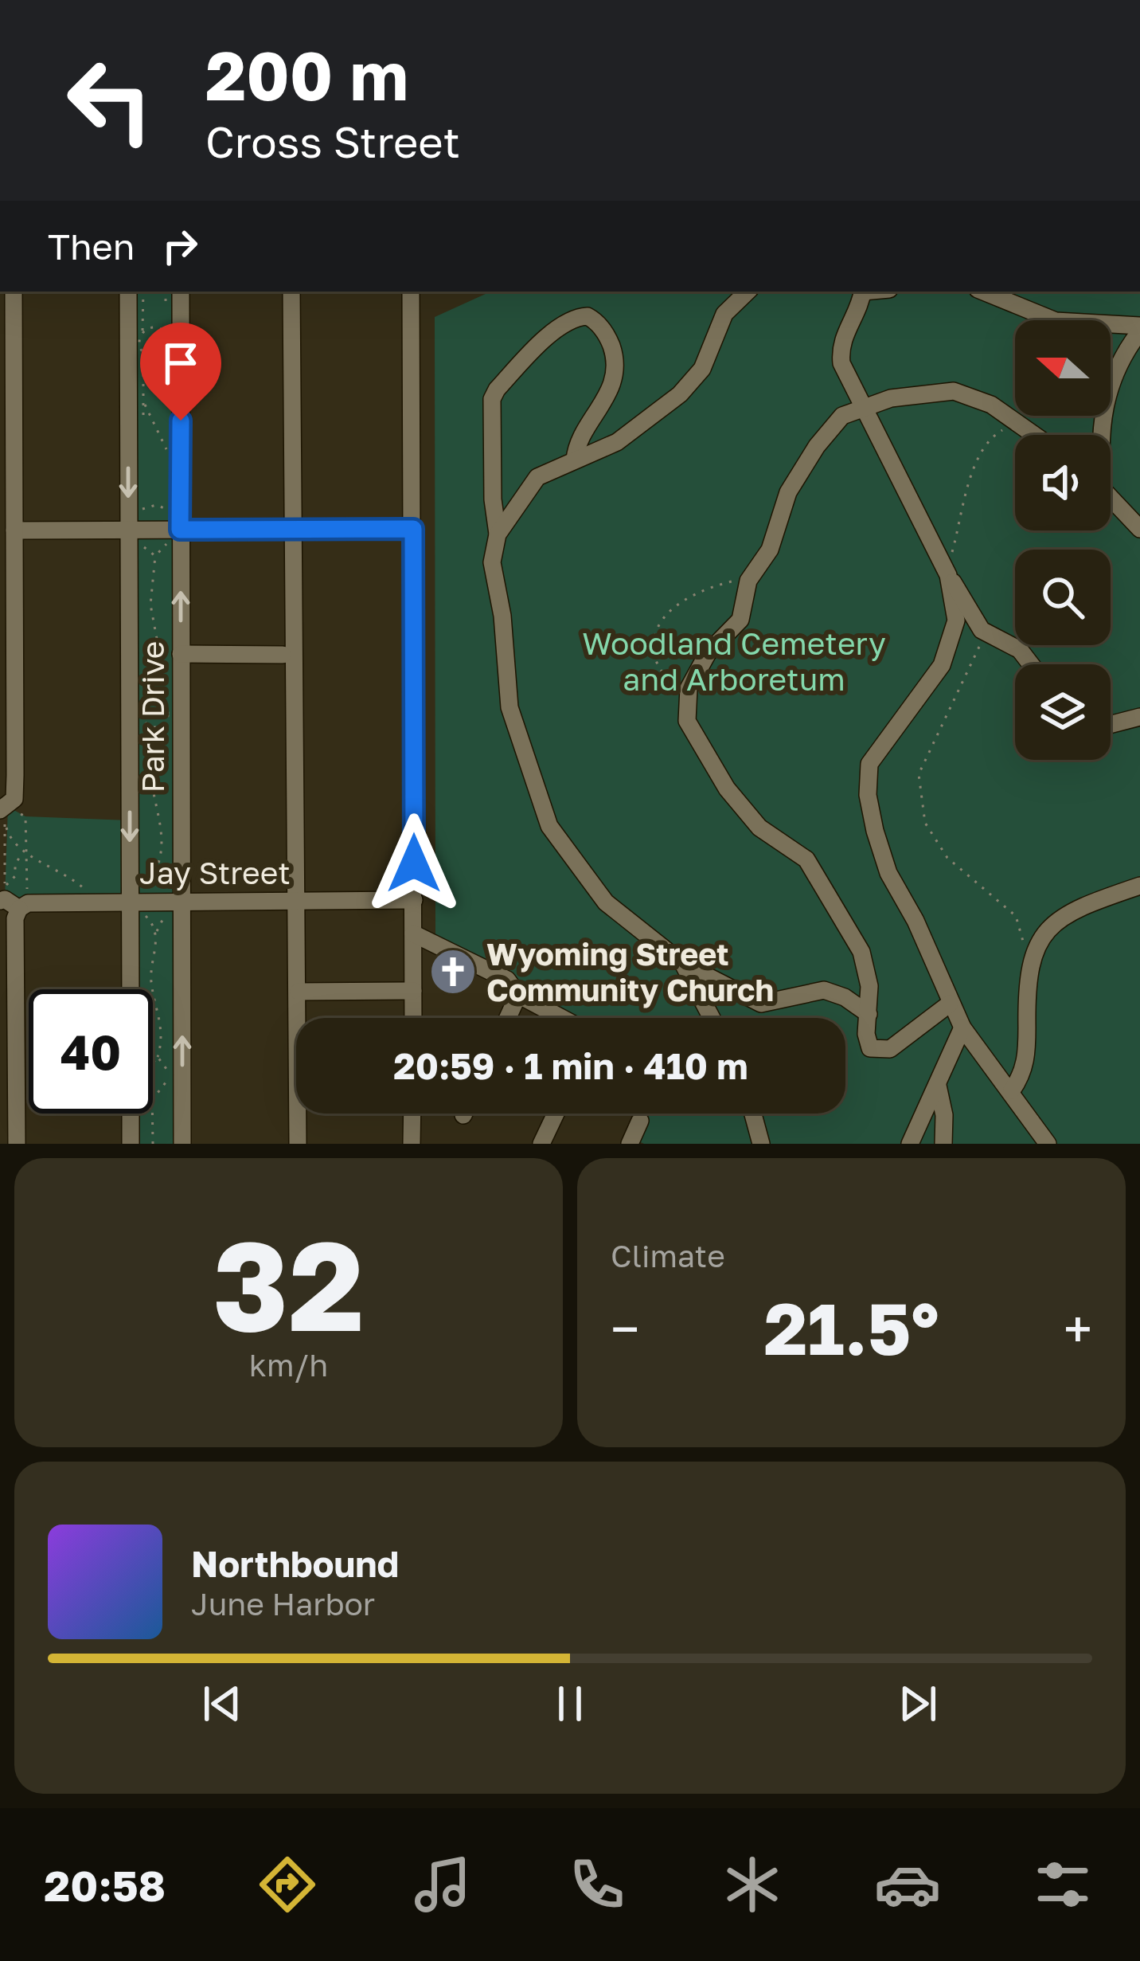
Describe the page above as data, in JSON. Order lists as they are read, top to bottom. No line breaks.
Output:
{"streets":{"street":["Park Drive","Jay Street"]},"crossings":[["Park Drive","Jay Street"]],"parks":["Woodland Cemetery and Arboretum"],"places":{"church":["Wyoming Street Community Church"]},"north":"left","page":{"turn":["200 m","Cross Street"],"then":"Then","limit":"40","trip":"20:59 · 1 min · 410 m","tile":[["32","km/h"],"Climate"],"heat":["−","21.5°","+"],"song":["Northbound","June Harbor"],"tabs":"20:58"}}
